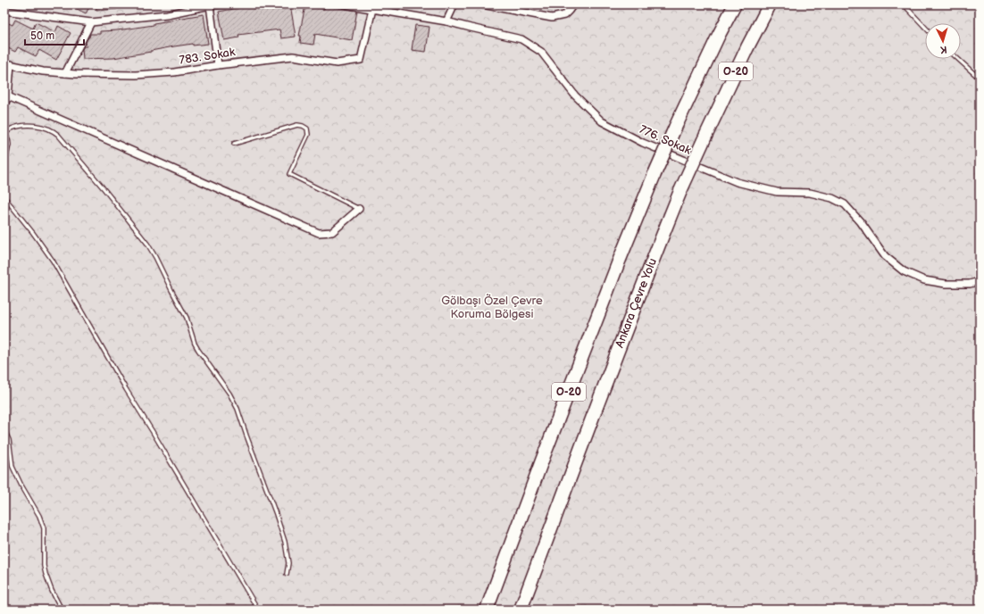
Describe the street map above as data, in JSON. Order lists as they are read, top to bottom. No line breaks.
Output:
{"streets":{"highway":["O-20","Ankara Çevre Yolu"],"street":["783. Sokak","776. Sokak"]},"crossings":[["783. Sokak","776. Sokak"]],"parks":["Gölbaşı Özel Çevre Koruma Bölgesi"],"scale_bar":"50 m","north":"bottom"}
